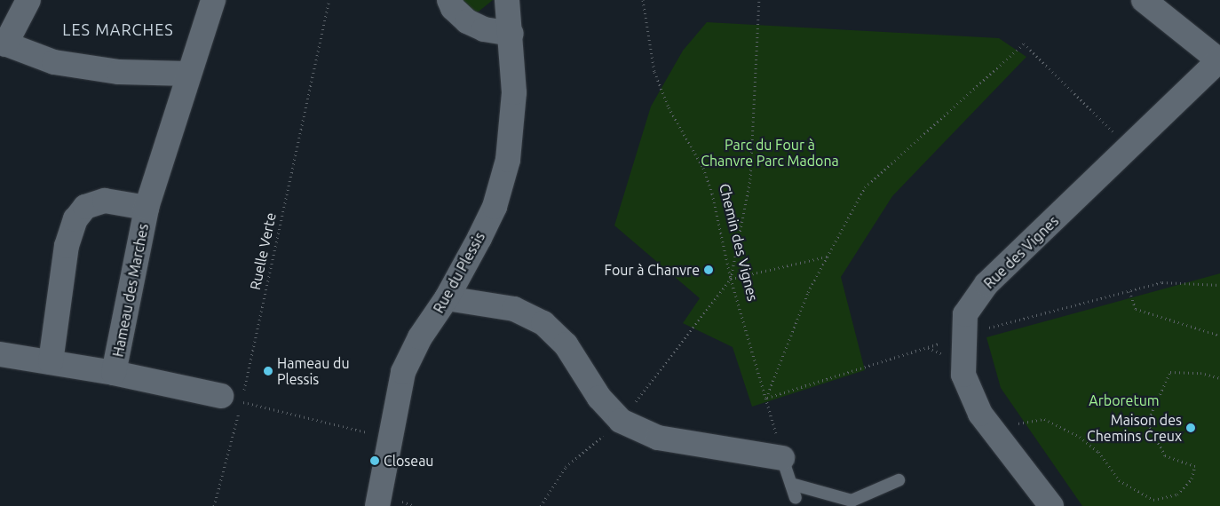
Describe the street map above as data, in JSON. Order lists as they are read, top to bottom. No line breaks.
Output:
{"streets":{"street":["Rue des Vignes","Rue du Plessis","Hameau des Marches"],"path":["Chemin des Vignes","Ruelle Verte"]},"crossings":[["Ruelle Verte","Hameau des Marches"]],"districts":["LES MARCHES"],"parks":["Parc du Four à Chanvre Parc Madona","Arboretum"],"places":["Four à Chanvre","Hameau du Plessis","Maison des Chemins Creux","Closeau"]}
